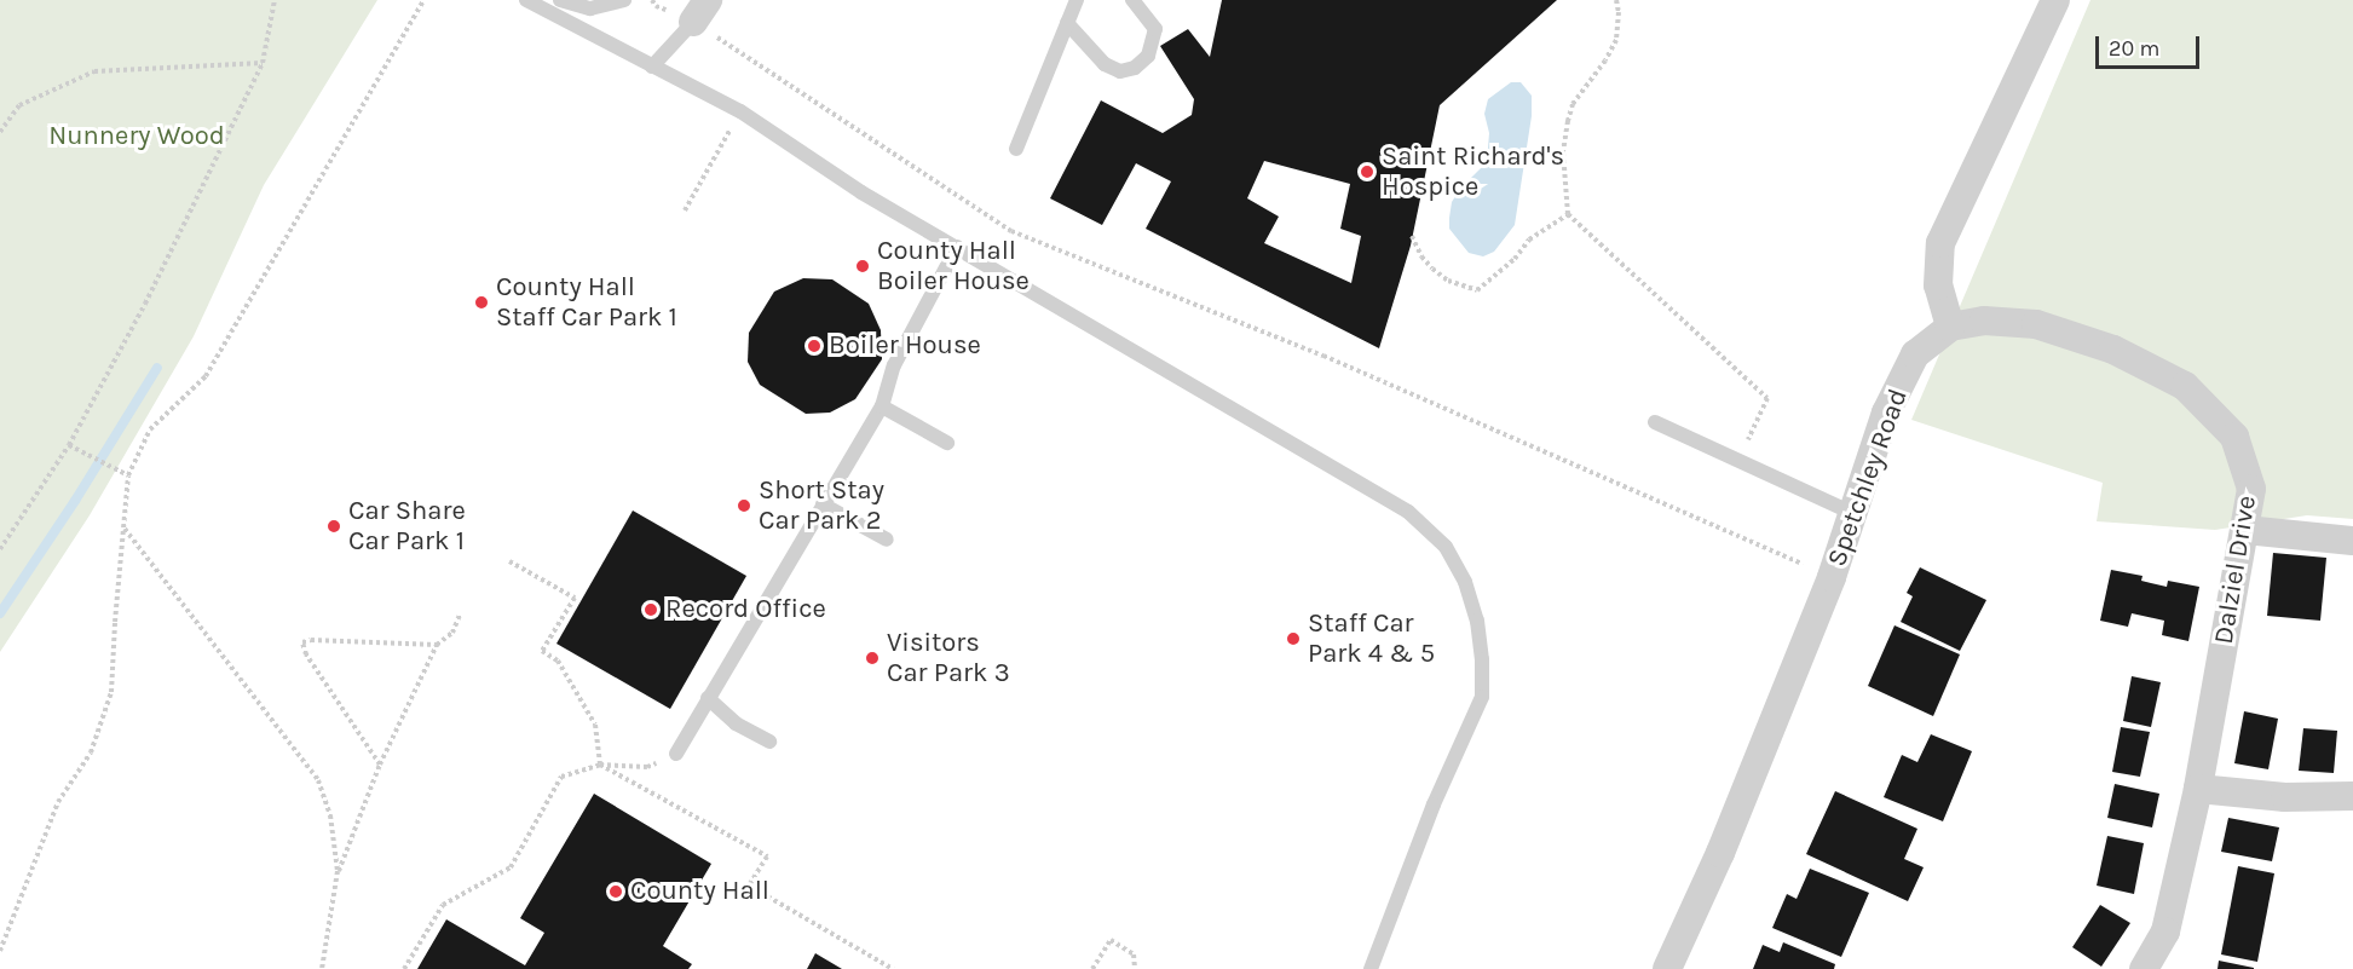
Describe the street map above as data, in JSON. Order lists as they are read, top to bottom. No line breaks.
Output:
{"streets":{"street":["Spetchley Road","Dalziel Drive"]},"crossings":[["Spetchley Road","Dalziel Drive"]],"parks":["Nunnery Wood"],"places":["Saint Richard's Hospice","County Hall Boiler House","County Hall Staff Car Park 1","Boiler House","Short Stay Car Park 2","Car Share Car Park 1","Record Office","Staff Car Park 4 & 5","Visitors Car Park 3","County Hall"],"scale_bar":"20 m"}
